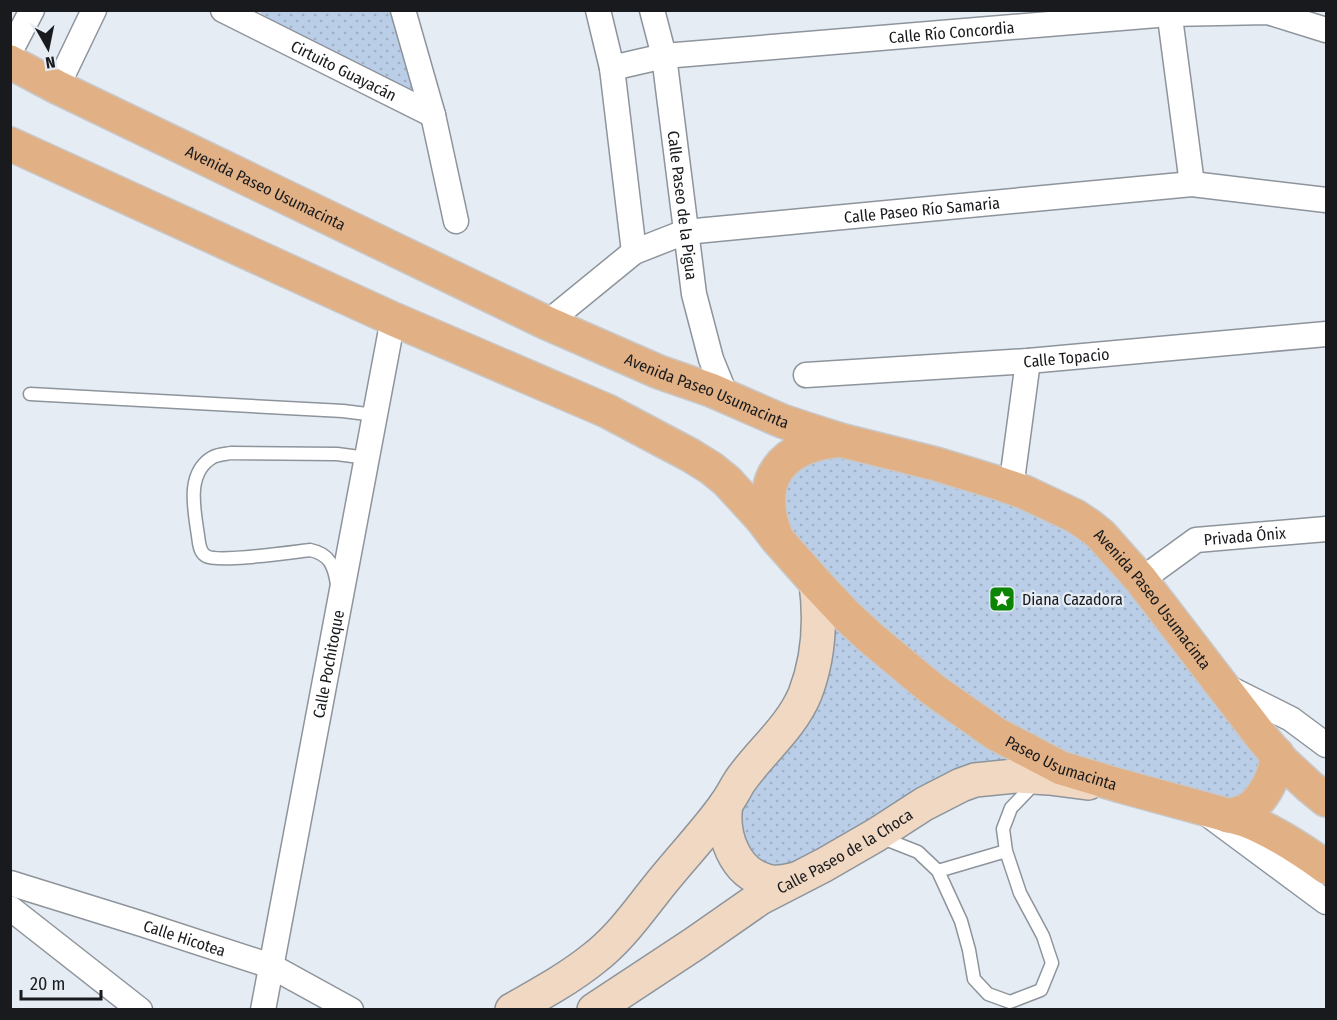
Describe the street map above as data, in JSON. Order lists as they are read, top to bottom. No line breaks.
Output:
{"streets":{"main road":["Avenida Paseo Usumacinta","Paseo Usumacinta"],"street":["Calle Río Concordia","Cirtuito Guayacán","Calle Paseo de la Pigua","Calle Paseo Río Samaria","Calle Topacio","Privada Ónix","Calle Pochitoque","Calle Paseo de la Choca","Calle Hicotea"]},"crossings":[["Calle Río Concordia","Calle Paseo de la Pigua"],["Avenida Paseo Usumacinta","Calle Paseo de la Pigua"],["Avenida Paseo Usumacinta","Calle Paseo Río Samaria"],["Avenida Paseo Usumacinta","Privada Ónix"],["Calle Paseo de la Pigua","Calle Paseo Río Samaria"],["Calle Pochitoque","Calle Hicotea"],["Paseo Usumacinta","Calle Paseo de la Choca"]],"places":{"place":["Diana Cazadora"]},"scale_bar":"20 m","north":"bottom"}
